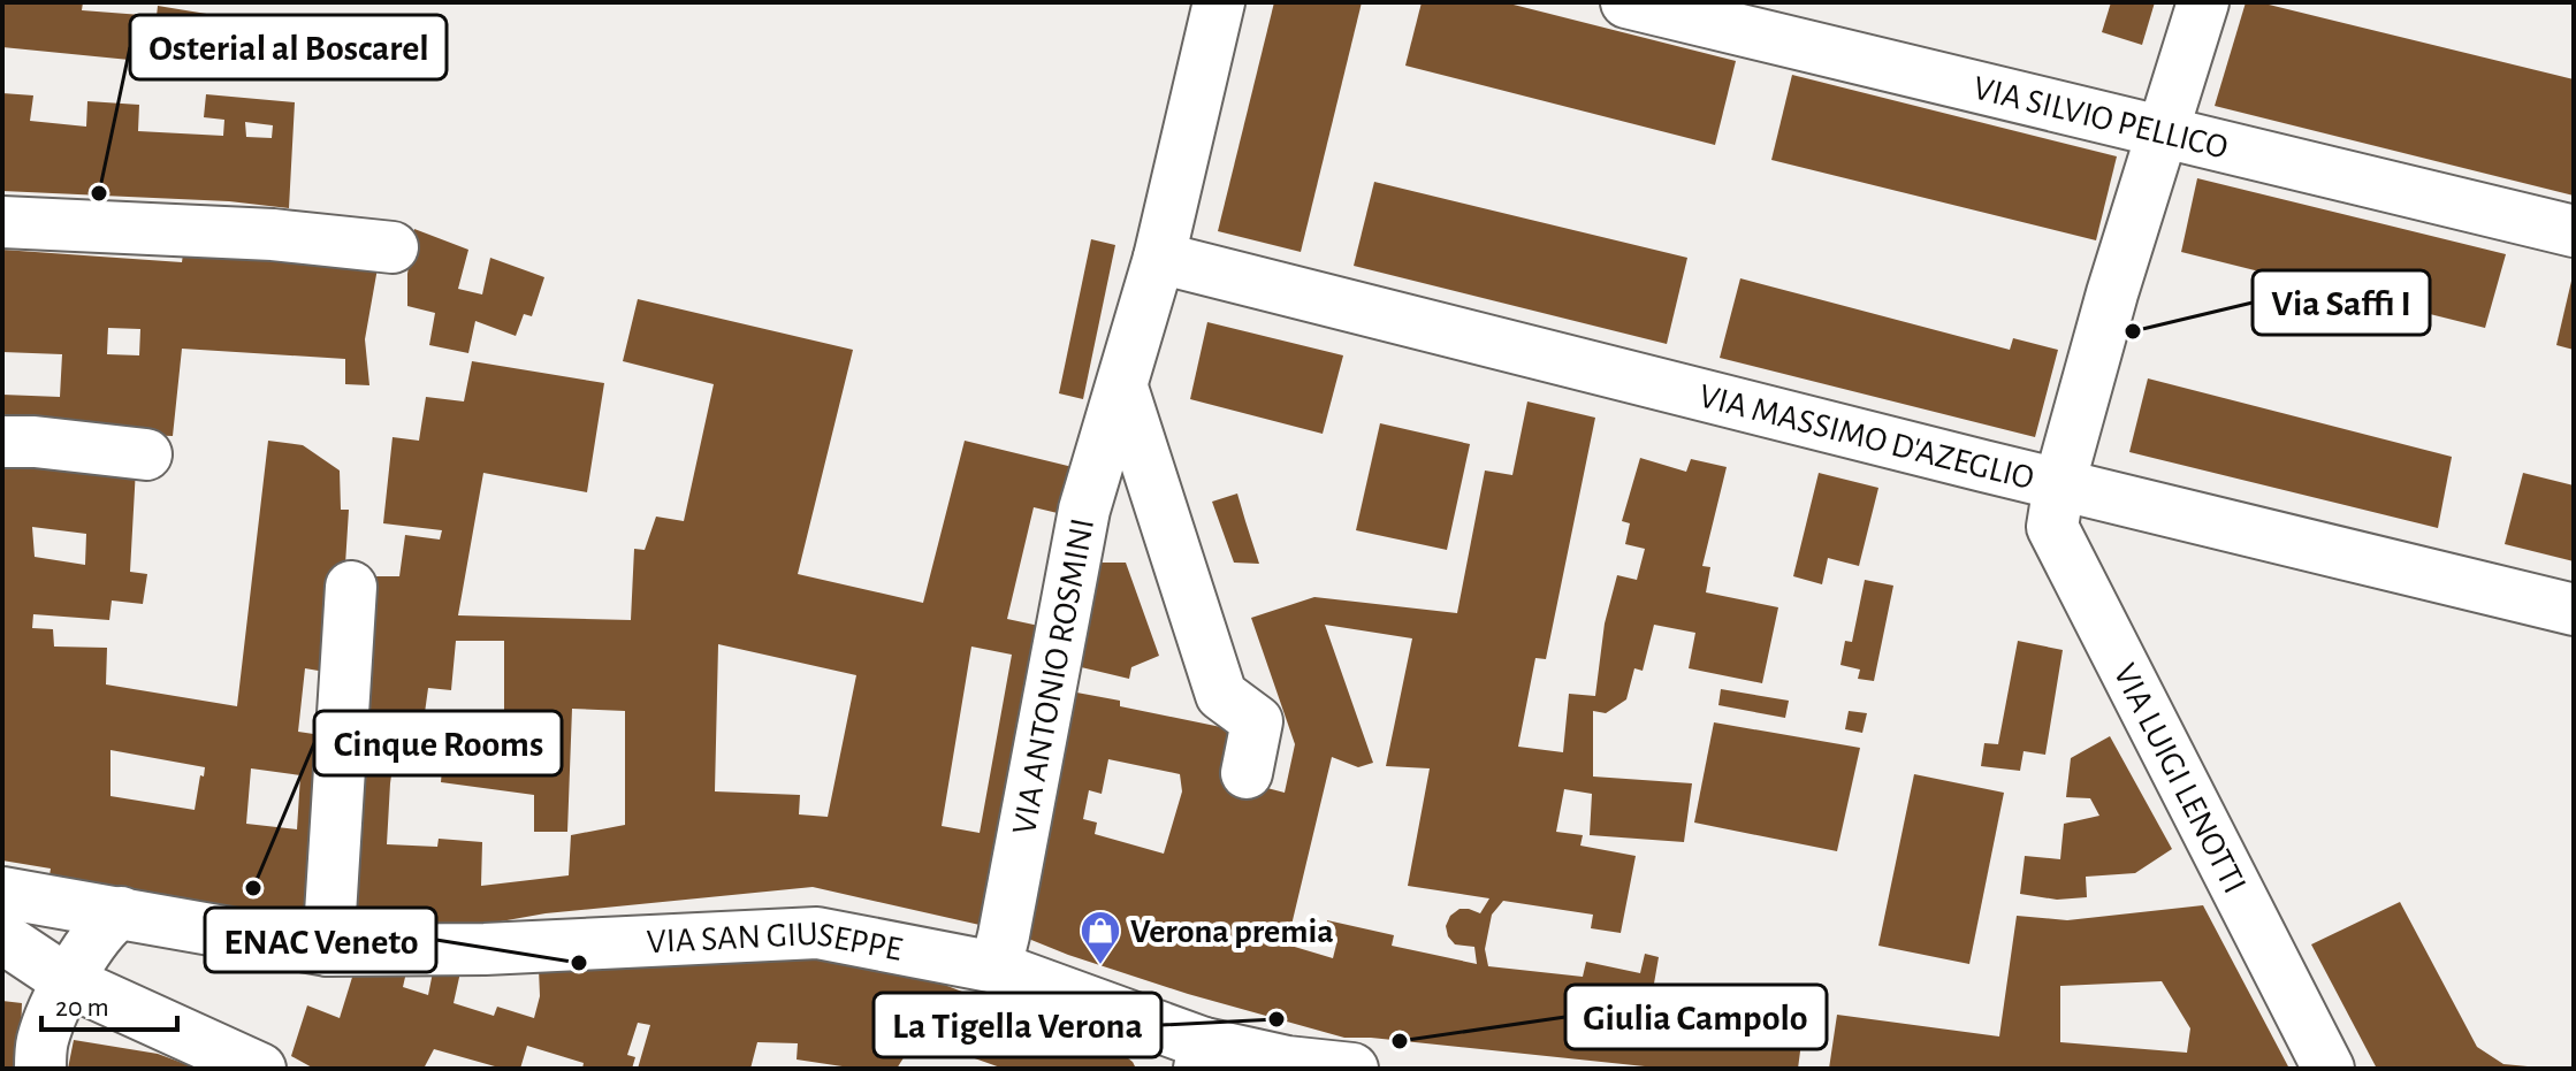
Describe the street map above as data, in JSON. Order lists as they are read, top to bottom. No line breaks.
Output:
{"streets":{"street":["VIA SILVIO PELLICO","VIA MASSIMO D'AZEGLIO","VIA ANTONIO ROSMINI","VIA LUIGI LENOTTI","VIA SAN GIUSEPPE"]},"crossings":[["VIA SILVIO PELLICO","VIA LUIGI LENOTTI"],["VIA MASSIMO D'AZEGLIO","VIA ANTONIO ROSMINI"],["VIA MASSIMO D'AZEGLIO","VIA LUIGI LENOTTI"],["VIA ANTONIO ROSMINI","VIA SAN GIUSEPPE"]],"places":{"other":["Osterial al Boscarel","Via Saffi I","Cinque Rooms","ENAC Veneto","La Tigella Verona","Giulia Campolo"],"shop":["Verona premia"]},"scale_bar":"20 m"}
